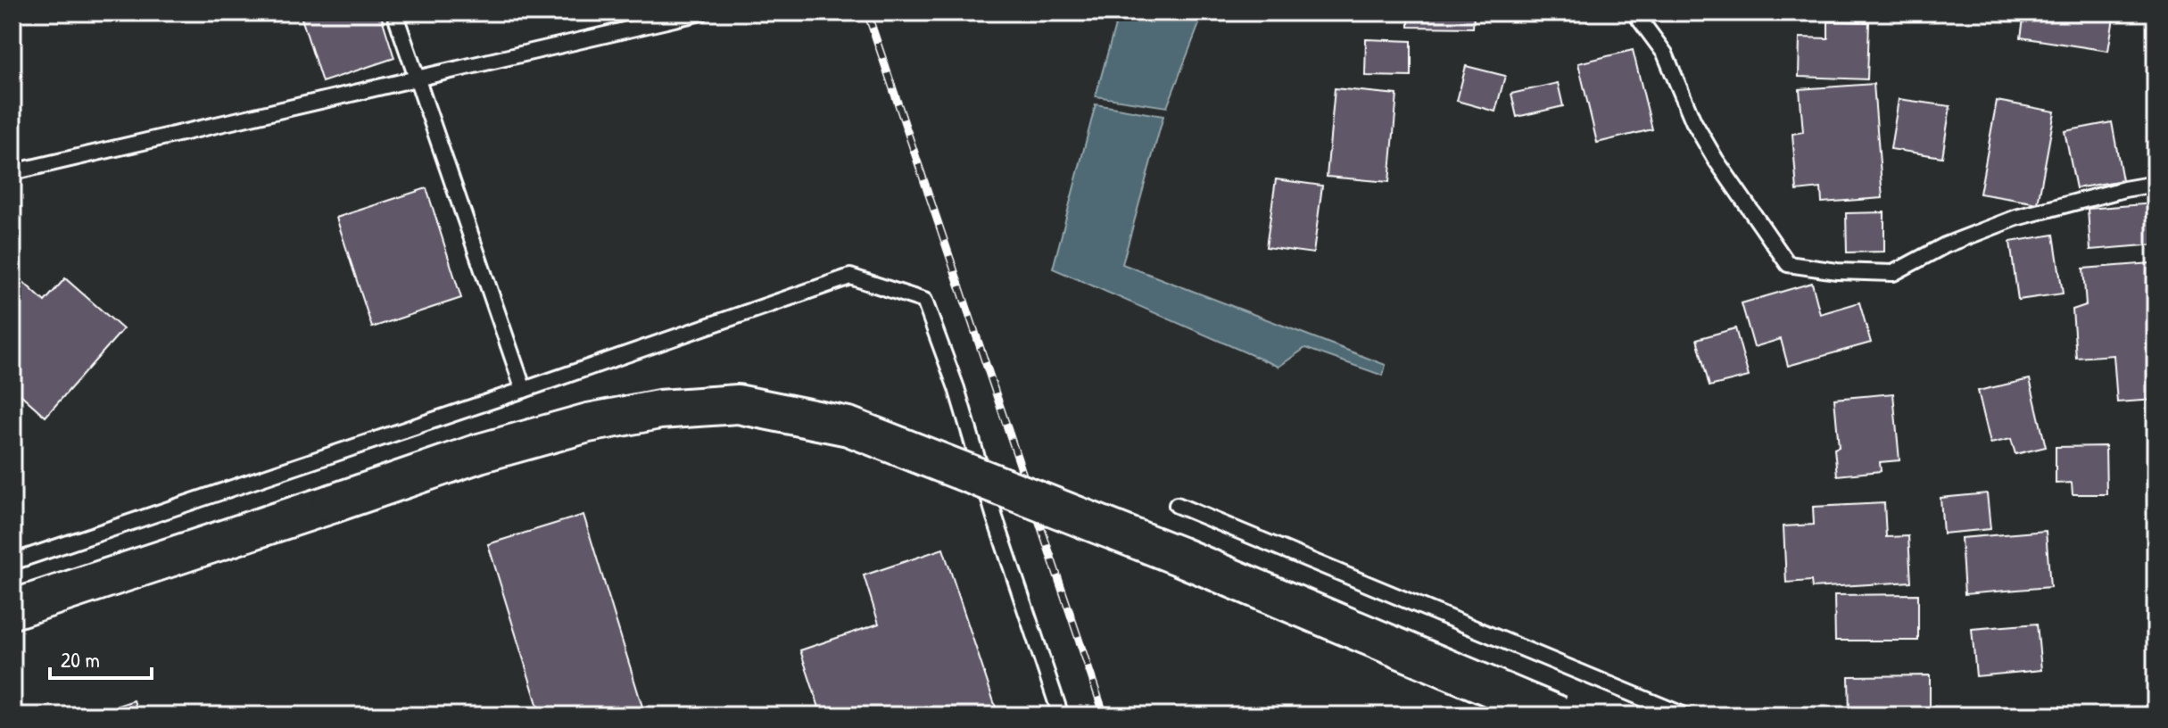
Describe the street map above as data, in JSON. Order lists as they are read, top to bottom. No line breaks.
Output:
{"scale_bar":"20 m"}
